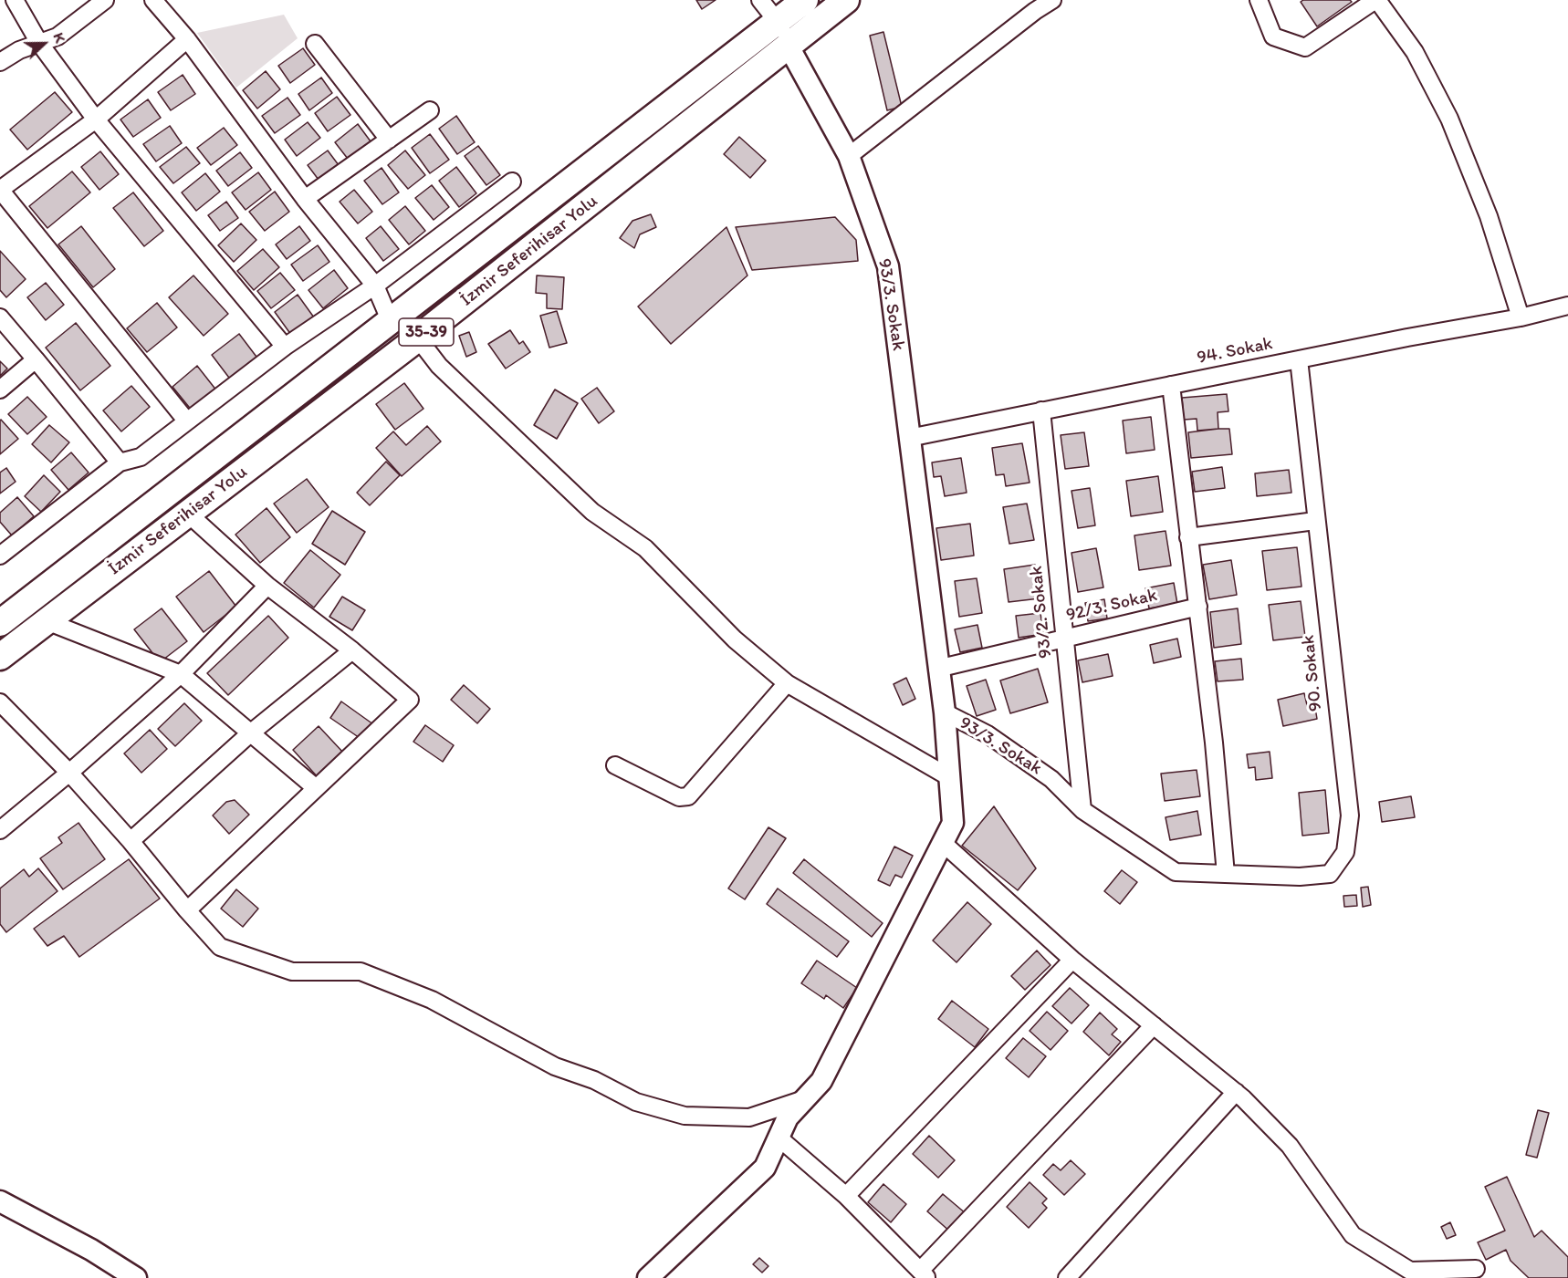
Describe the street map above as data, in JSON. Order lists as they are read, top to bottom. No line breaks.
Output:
{"streets":{"main road":["İzmir Seferihisar Yolu","35-39"],"street":["93/3. Sokak","94. Sokak","92/3. Sokak","93/2. Sokak","90. Sokak"]},"crossings":[["İzmir Seferihisar Yolu","93/3. Sokak"],["93/3. Sokak","94. Sokak"],["93/3. Sokak","92/3. Sokak"],["93/3. Sokak","93/2. Sokak"],["93/3. Sokak","90. Sokak"],["94. Sokak","93/2. Sokak"],["94. Sokak","90. Sokak"],["92/3. Sokak","93/2. Sokak"]],"north":"right"}
